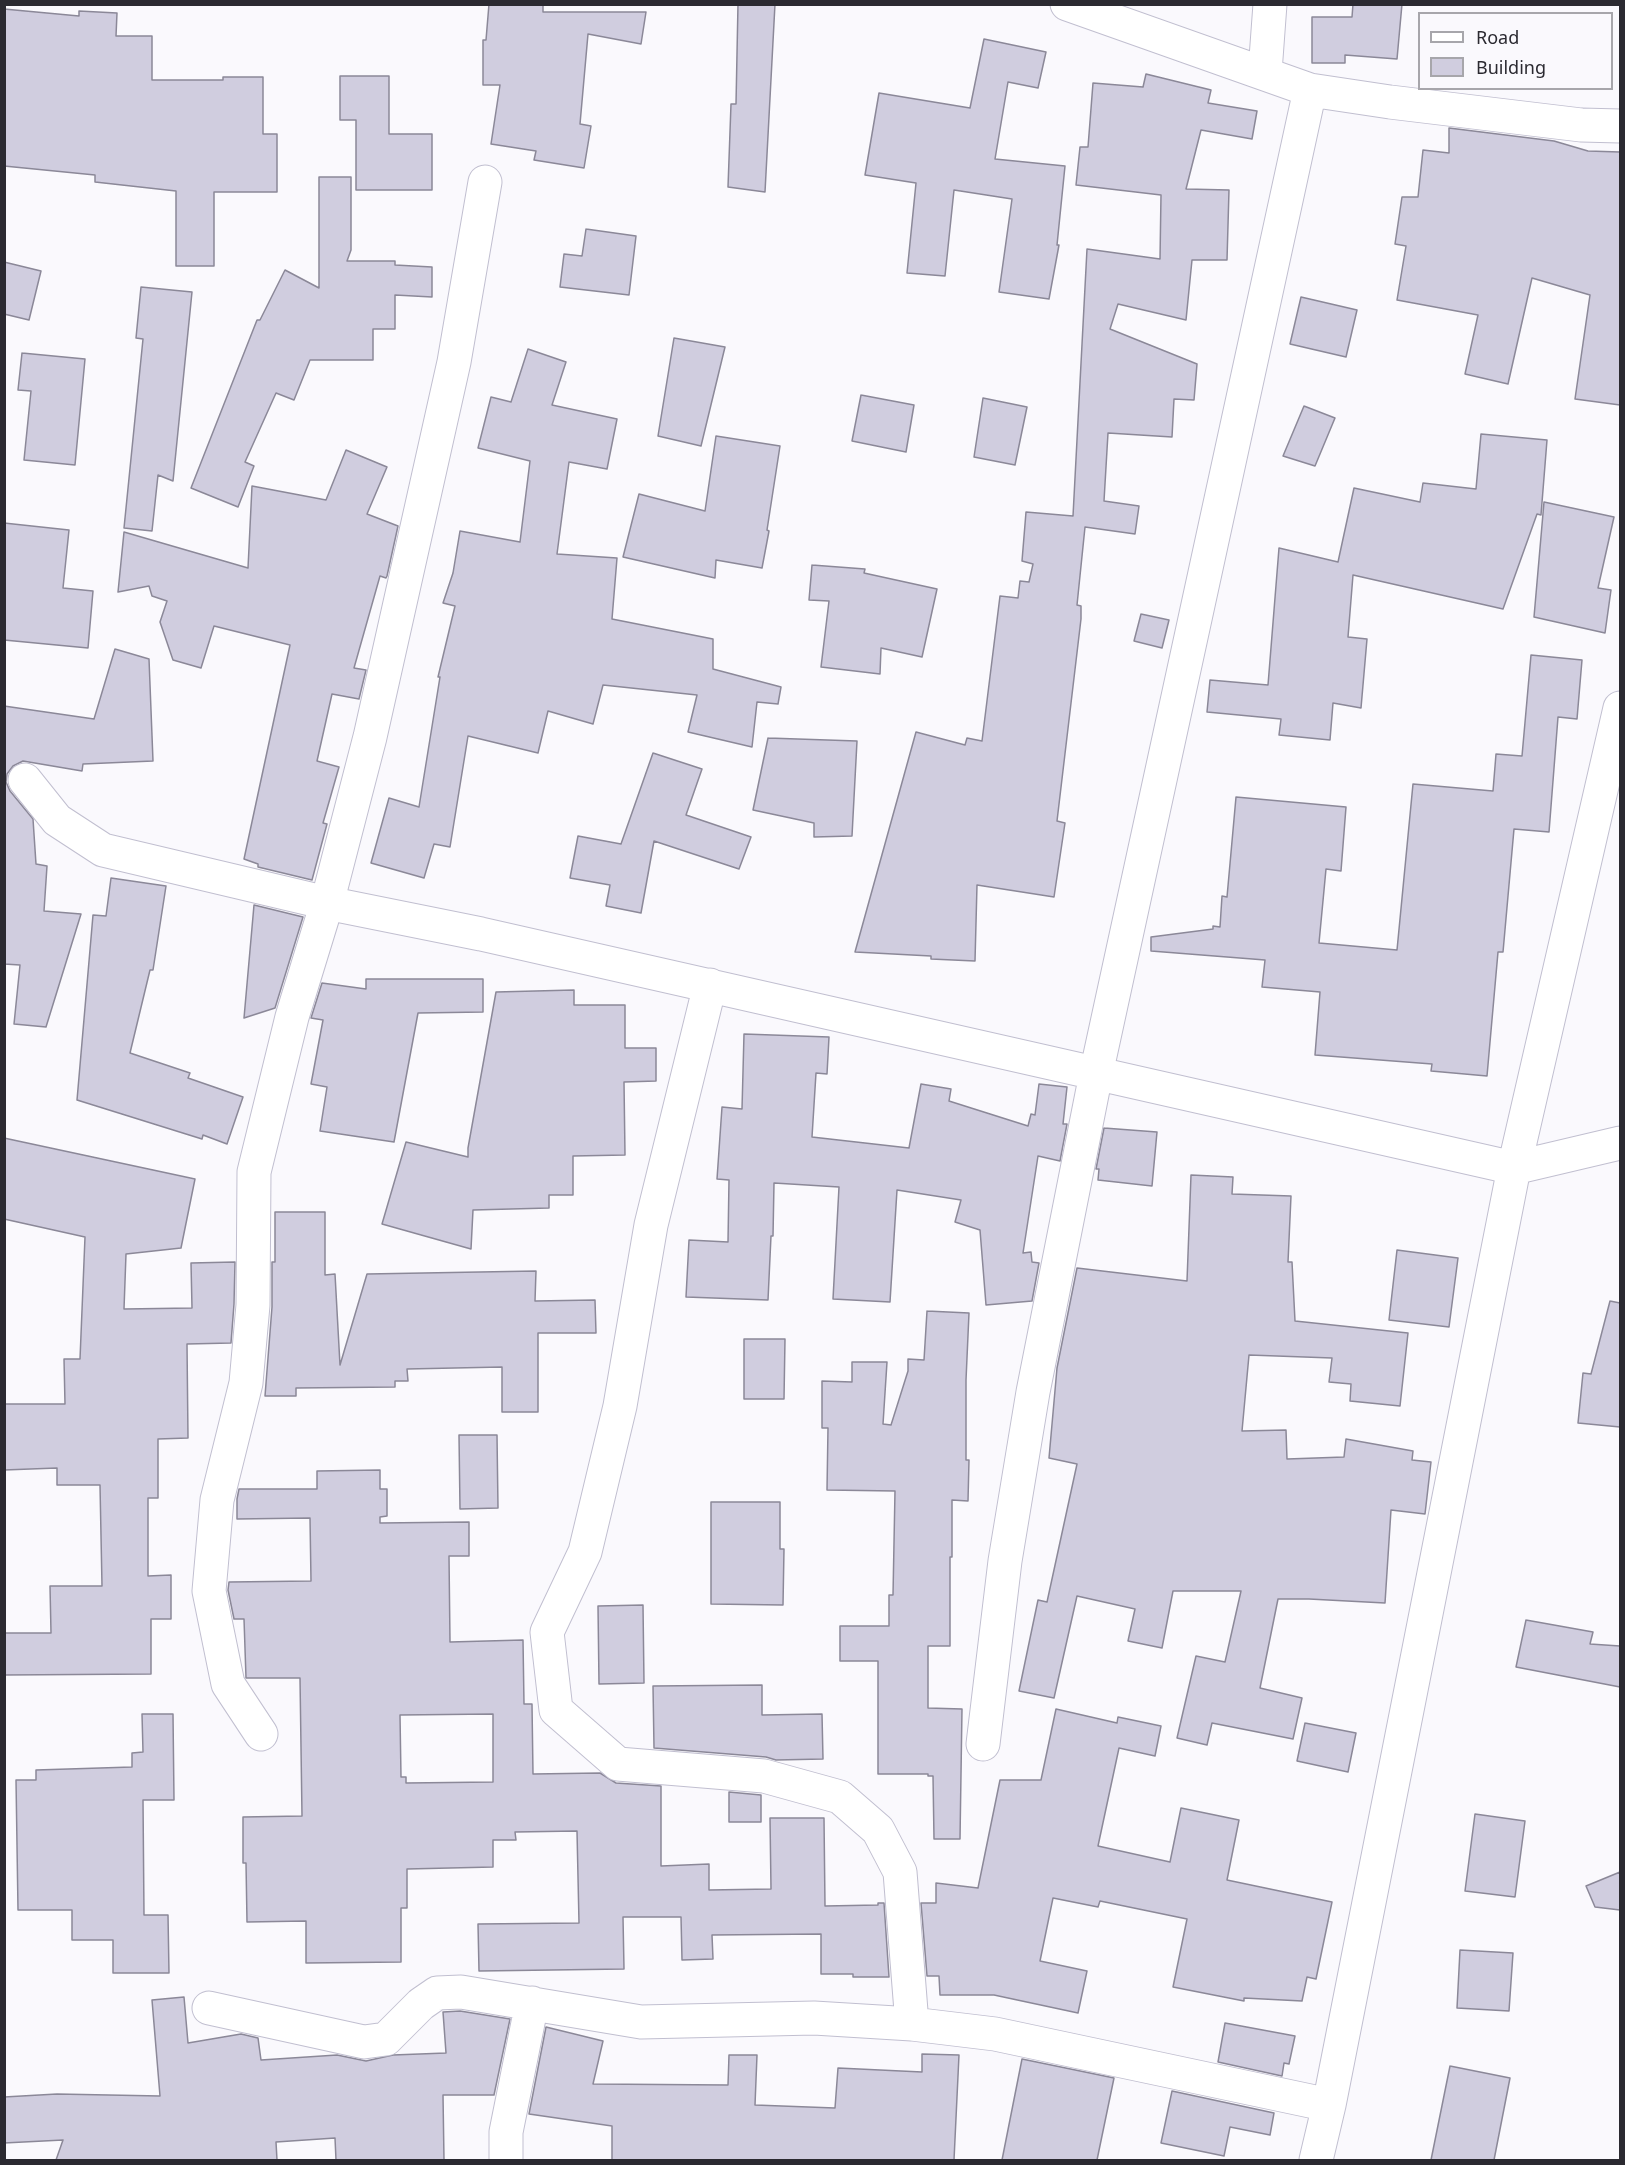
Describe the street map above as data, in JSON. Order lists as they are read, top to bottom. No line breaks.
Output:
{"legend":["Road","Building"]}
